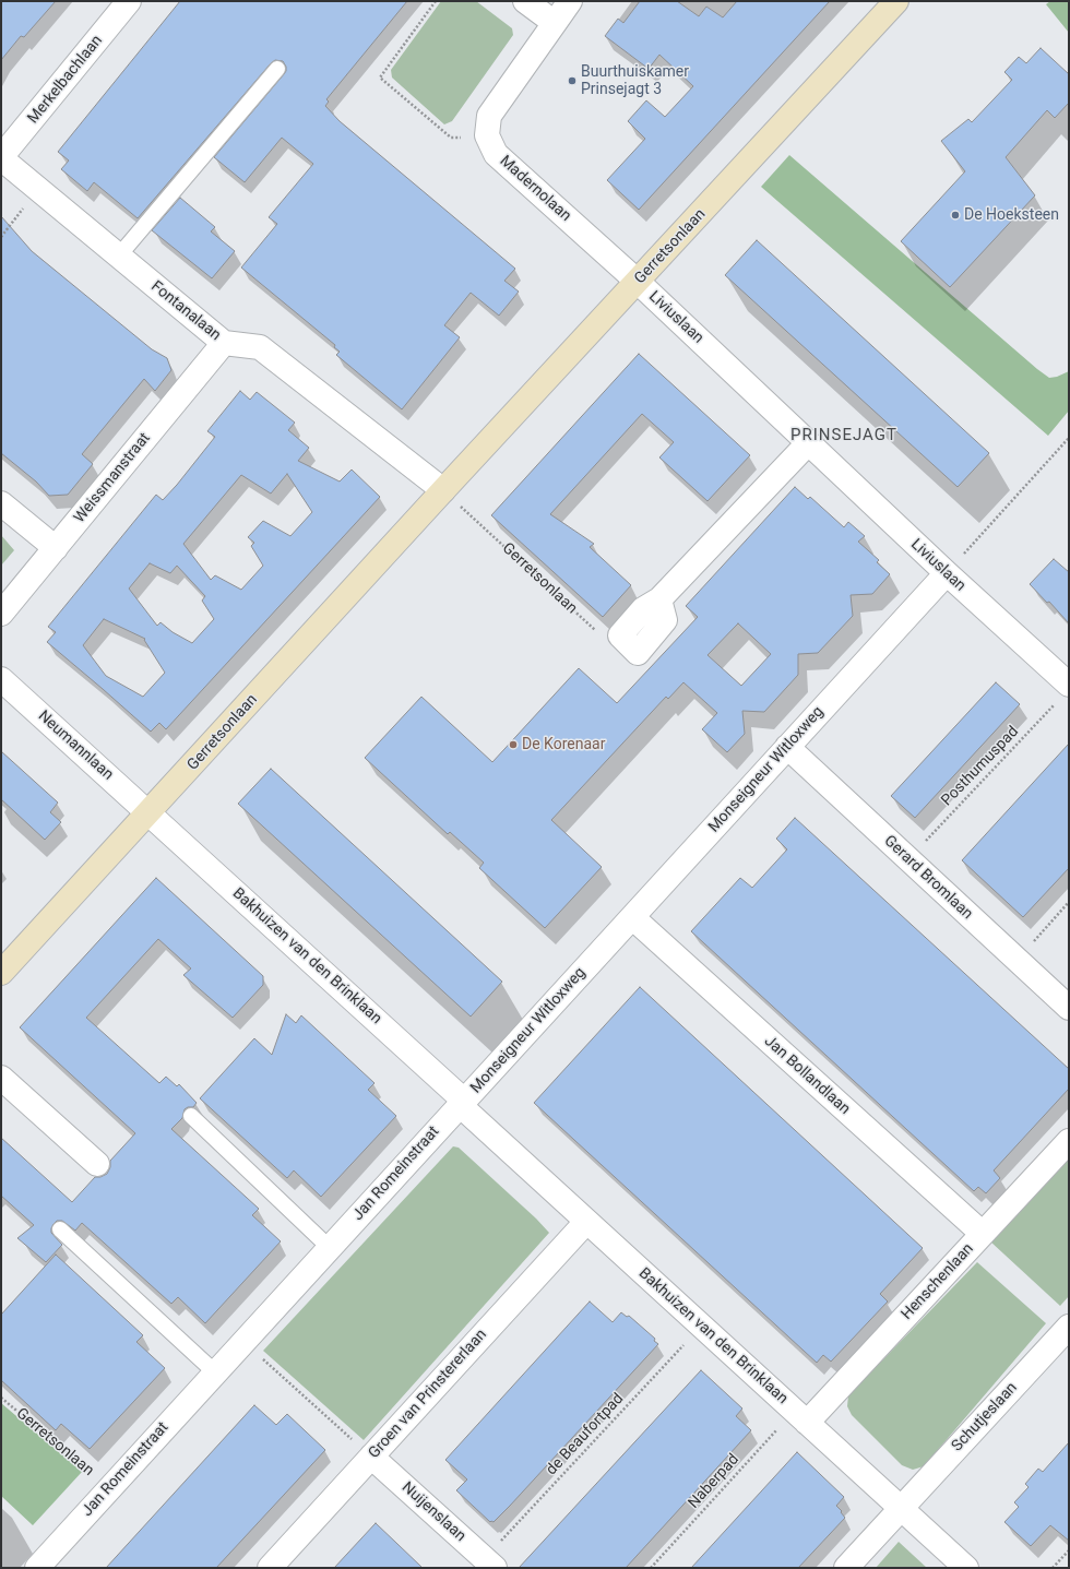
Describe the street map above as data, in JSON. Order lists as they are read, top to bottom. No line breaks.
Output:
{"streets":{"street":["Merkelbachlaan","Madernolaan","Gerretsonlaan","Fontanalaan","Liviuslaan","Weissmanstraat","Neumannlaan","Monseigneur Witloxweg","Gerard Bromlaan","Bakhuizen van den Brinklaan","Jan Bollandlaan","Jan Romeinstraat","Henschenlaan","Groen van Prinstererlaan","Schutjeslaan","Nuijenslaan"],"path":["Posthumuspad","de Beaufortpad","Naberpad"]},"crossings":[["Merkelbachlaan","Fontanalaan"],["Madernolaan","Gerretsonlaan"],["Madernolaan","Liviuslaan"],["Gerretsonlaan","Fontanalaan"],["Gerretsonlaan","Liviuslaan"],["Gerretsonlaan","Neumannlaan"],["Gerretsonlaan","Bakhuizen van den Brinklaan"],["Gerretsonlaan","Jan Romeinstraat"],["Fontanalaan","Weissmanstraat"],["Liviuslaan","Monseigneur Witloxweg"],["Neumannlaan","Bakhuizen van den Brinklaan"],["Posthumuspad","Gerard Bromlaan"],["Monseigneur Witloxweg","Gerard Bromlaan"],["Monseigneur Witloxweg","Bakhuizen van den Brinklaan"],["Monseigneur Witloxweg","Jan Bollandlaan"],["Monseigneur Witloxweg","Jan Romeinstraat"],["Bakhuizen van den Brinklaan","Jan Romeinstraat"],["Bakhuizen van den Brinklaan","Henschenlaan"],["Bakhuizen van den Brinklaan","Groen van Prinstererlaan"],["Bakhuizen van den Brinklaan","Schutjeslaan"],["Bakhuizen van den Brinklaan","de Beaufortpad"],["Bakhuizen van den Brinklaan","Naberpad"],["Jan Bollandlaan","Henschenlaan"],["Henschenlaan","Naberpad"],["Groen van Prinstererlaan","Nuijenslaan"],["de Beaufortpad","Nuijenslaan"]],"districts":["PRINSEJAGT"],"places":["Buurthuiskamer Prinsejagt 3","De Hoeksteen","De Korenaar"]}
